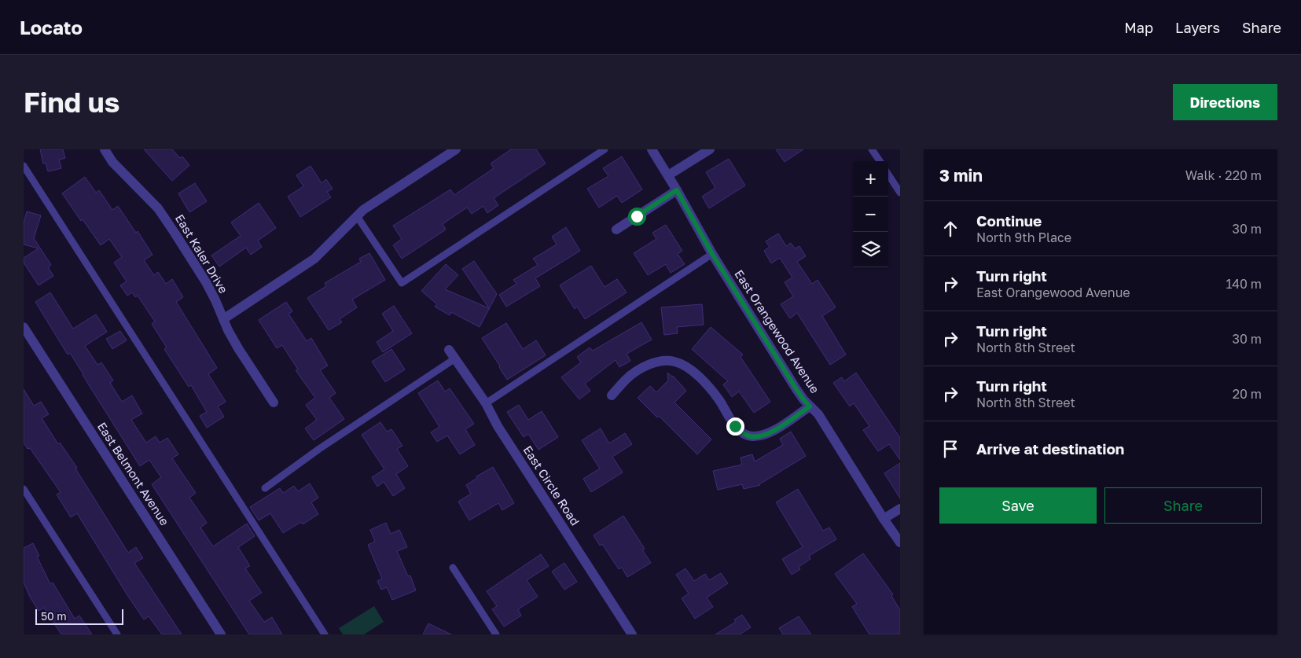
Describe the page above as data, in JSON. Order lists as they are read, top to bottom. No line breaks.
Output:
{"streets":{"street":["East Kaler Drive","East Orangewood Avenue","East Belmont Avenue","East Circle Road"]},"scale_bar":"50 m","page":{"header":"Locato","nav":["Map","Layers","Share"],"buttons":["Directions",["Save","Share"]],"title":"Find us","heading":["3 min","Walk · 220 m"],"map_buttons":["+","−"],"list":[["Continue","North 9th Place","30 m"],["Turn right","East Orangewood Avenue","140 m"],["Turn right","North 8th Street","30 m"],["Turn right","North 8th Street","20 m"],"Arrive at destination"],"scale":"50 m"}}
